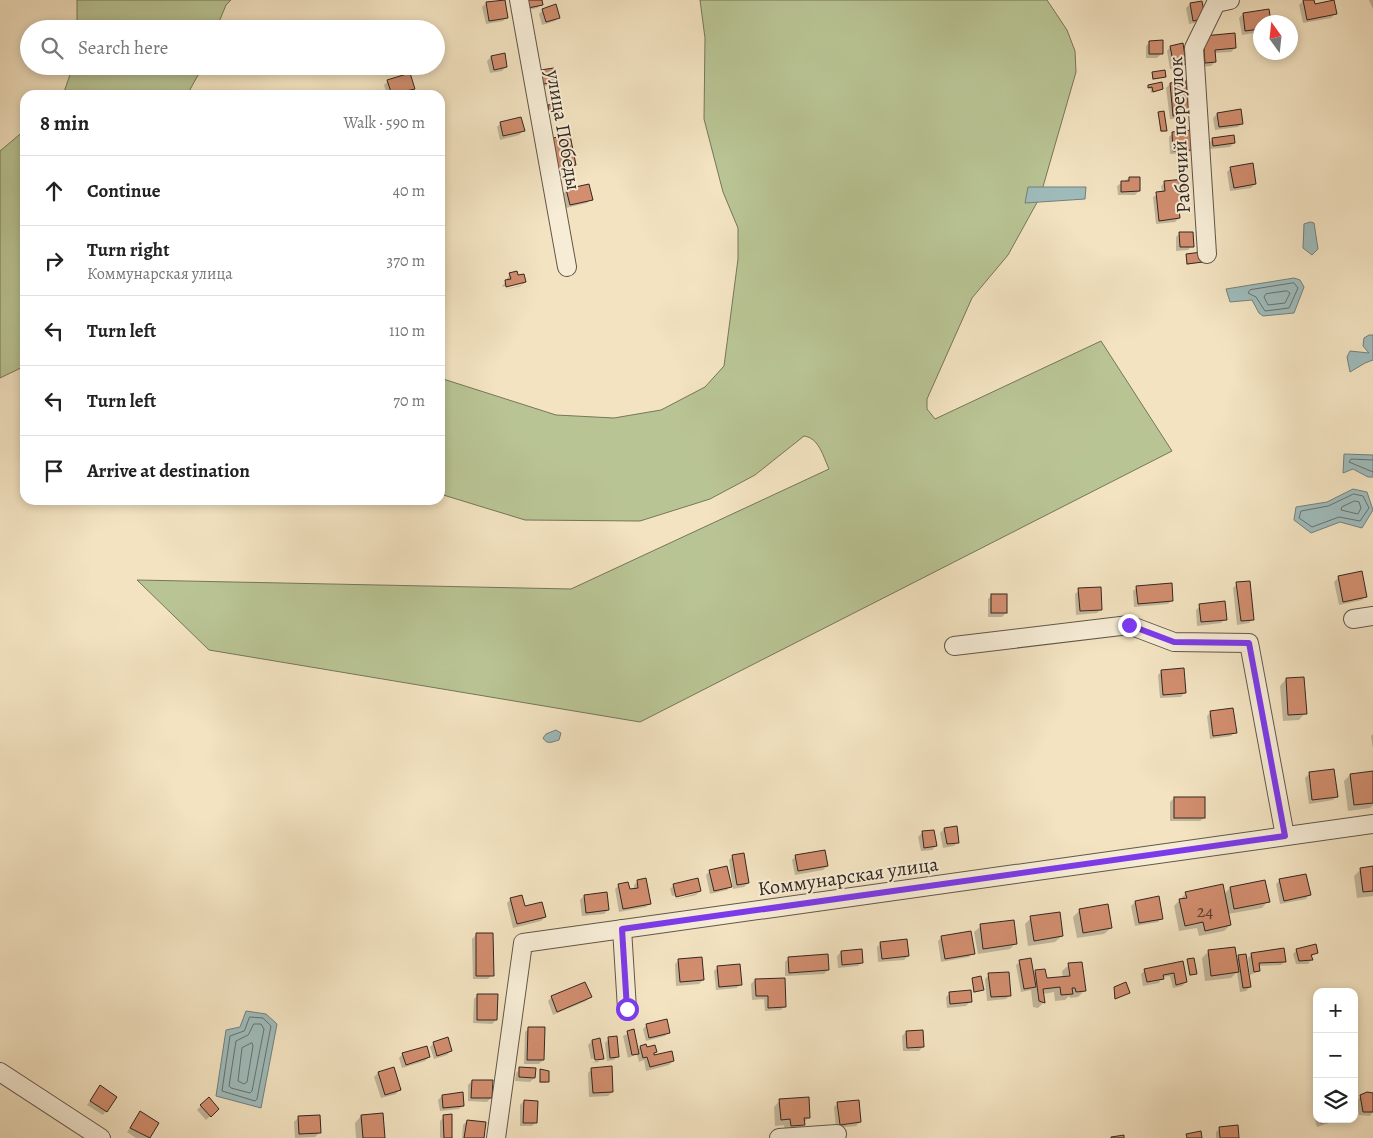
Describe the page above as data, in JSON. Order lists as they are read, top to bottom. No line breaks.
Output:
{"streets":{"street":["улица Победы","Рабочий переулок","Коммунарская улица"]},"house_numbers":["24"],"north":"top","page":{"search":"Search here","heading":["8 min","Walk · 590 m"],"list":[["Continue","40 m"],["Turn right","Коммунарская улица","370 m"],["Turn left","110 m"],["Turn left","70 m"],"Arrive at destination"],"map_buttons":["+","−"]}}
